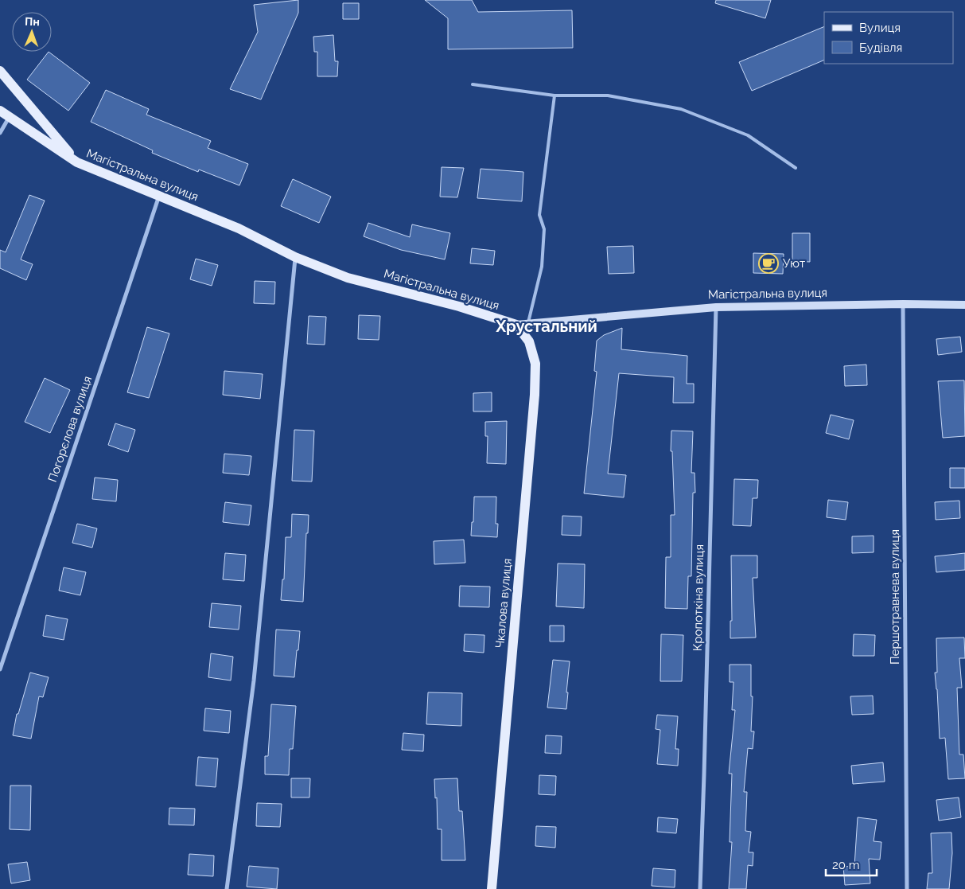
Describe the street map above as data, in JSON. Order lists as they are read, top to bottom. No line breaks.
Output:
{"streets":{"main road":["Магістральна вулиця","Чкалова вулиця"],"street":["Погорєлова вулиця","Першотравнева вулиця","Кропоткіна вулиця"]},"crossings":[["Магістральна вулиця","Погорєлова вулиця"],["Магістральна вулиця","Першотравнева вулиця"],["Магістральна вулиця","Кропоткіна вулиця"],["Магістральна вулиця","Чкалова вулиця"]],"districts":["Хрустальний"],"places":{"cafe":["Уют"]},"legend":["Вулиця","Будівля"],"scale_bar":"20 m","north":"top"}
